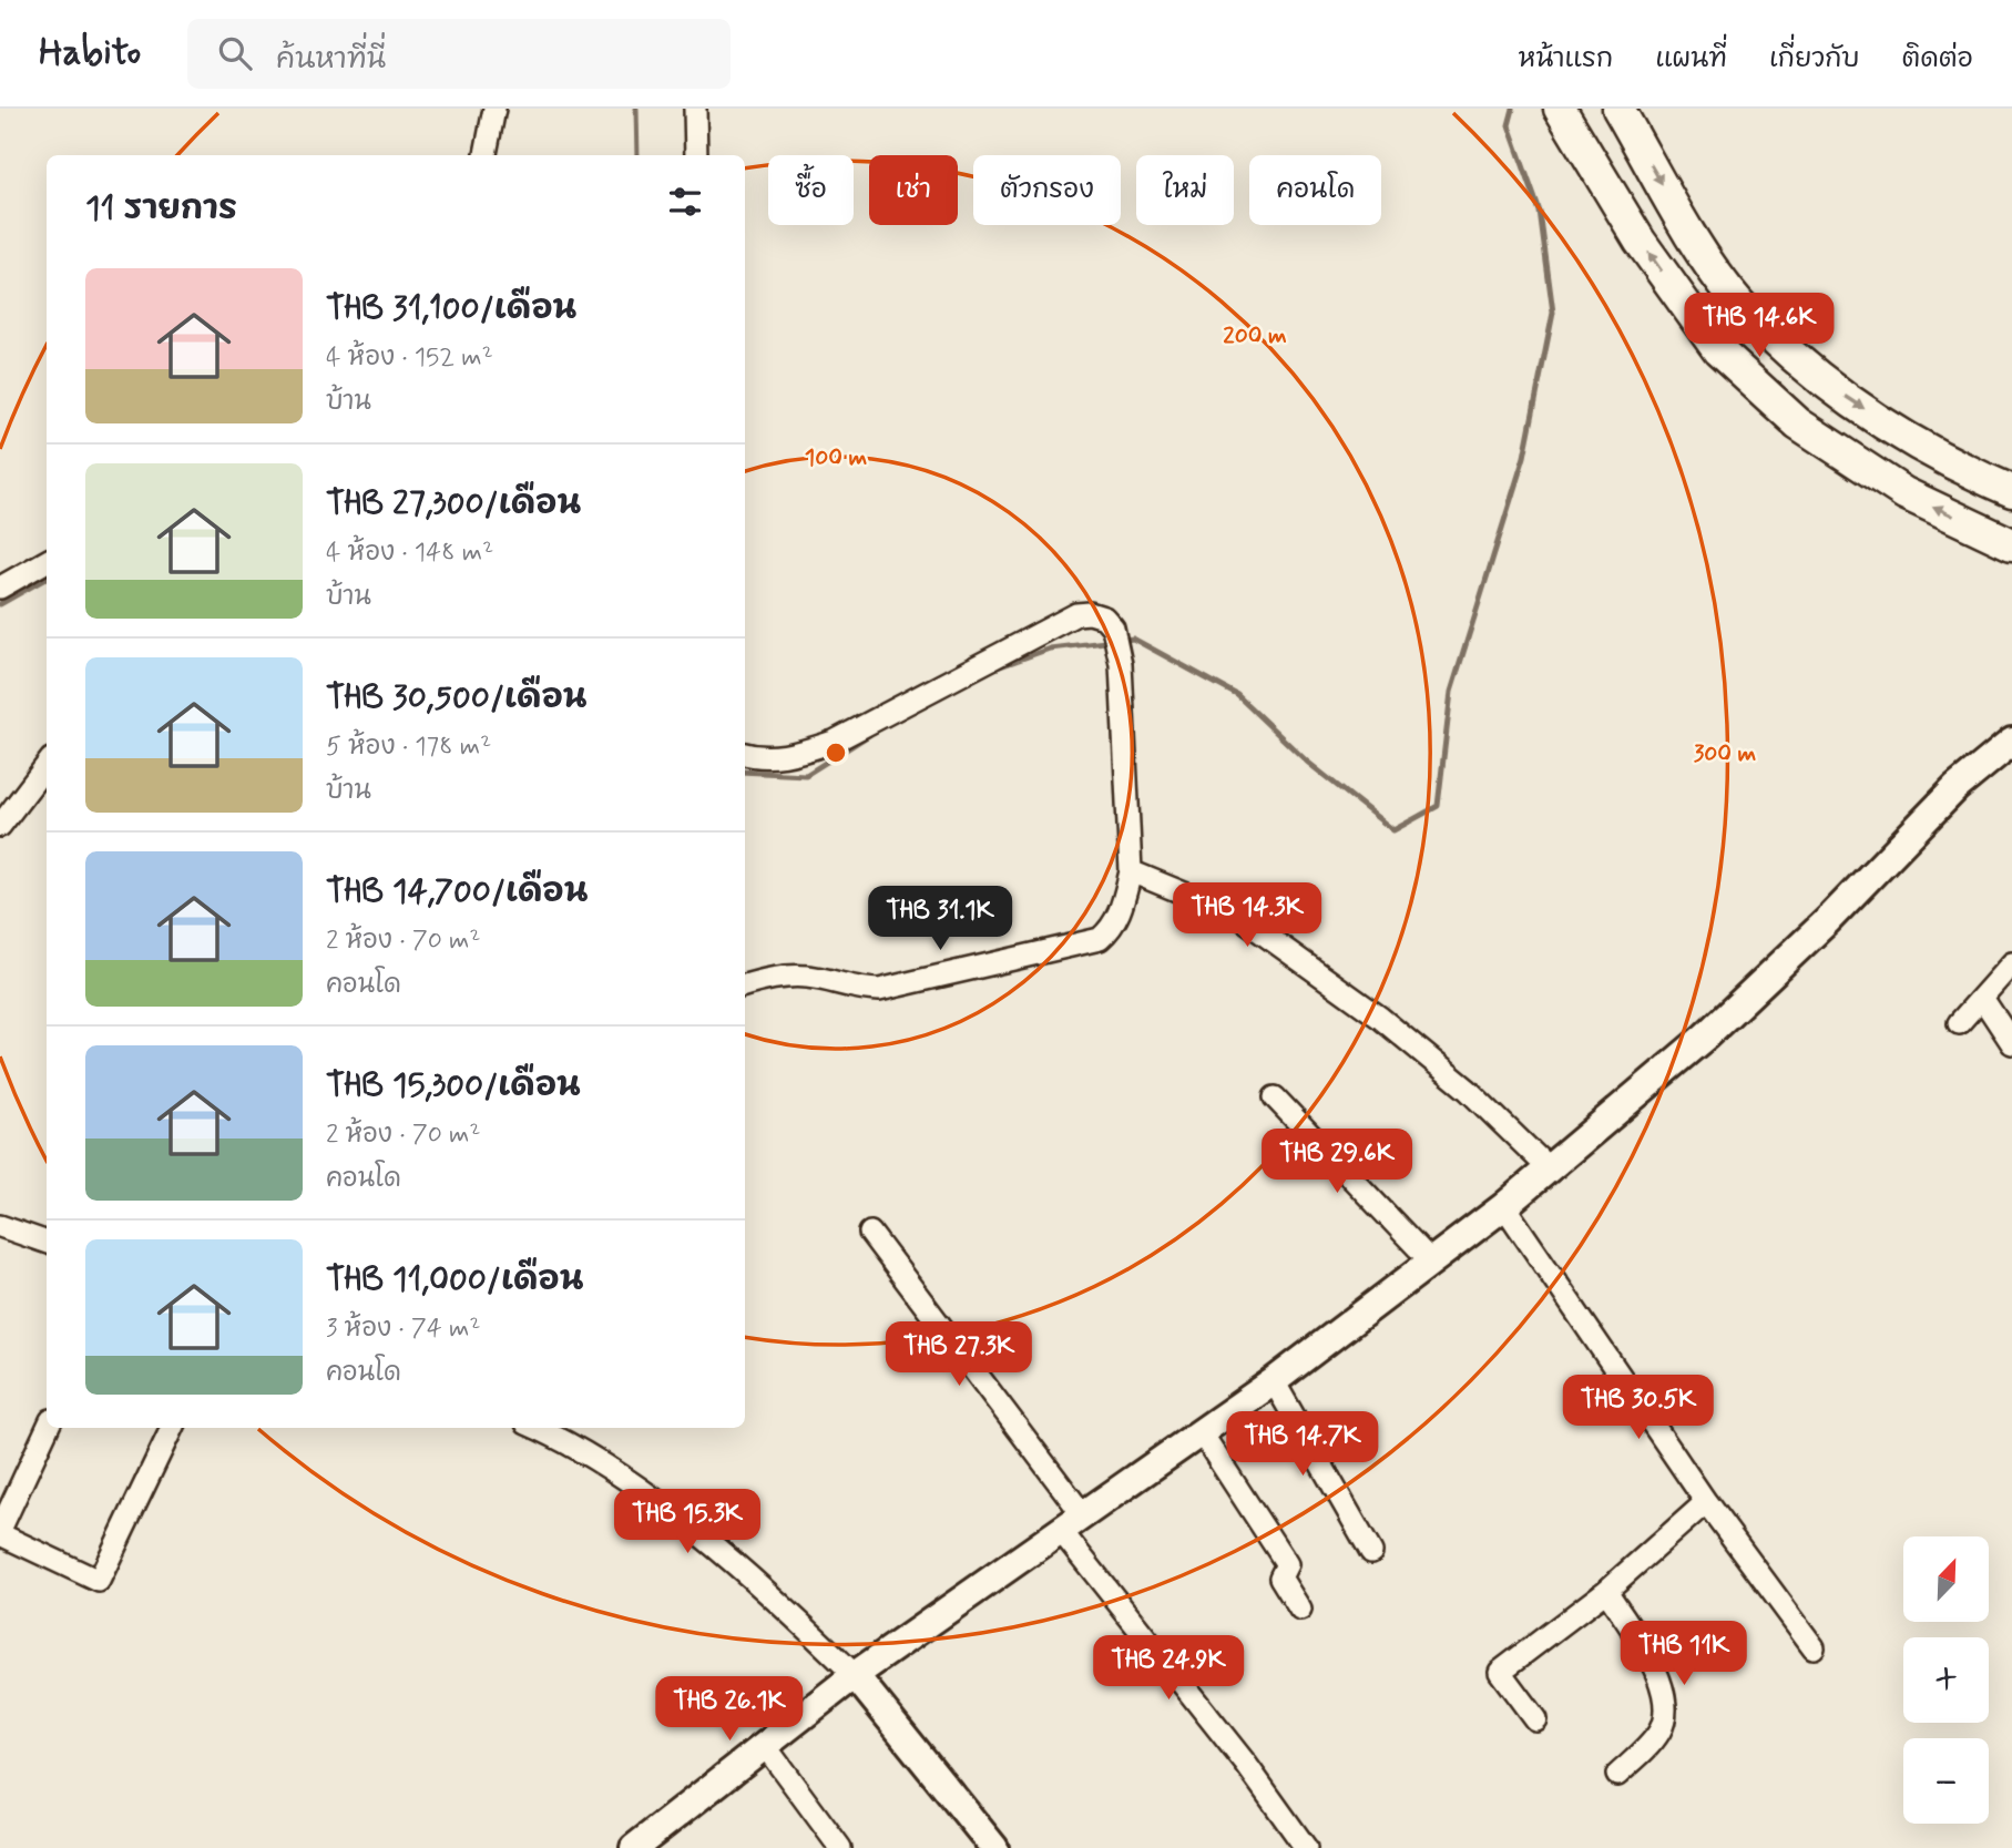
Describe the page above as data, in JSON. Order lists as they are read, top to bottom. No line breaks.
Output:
{"north":"top right","page":{"header":"Habito","search":"ค้นหาที่นี่","nav":["หน้าแรก","แผนที่","เกี่ยวกับ","ติดต่อ"],"chip":["ซื้อ","เช่า","ตัวกรอง","ใหม่","คอนโด"],"heading":"11 รายการ","list":[{"name":"THB 31,100/เดือน","note":"4 ห้อง · 152 m² · บ้าน"},{"name":"THB 27,300/เดือน","note":"4 ห้อง · 148 m² · บ้าน"},{"name":"THB 30,500/เดือน","note":"5 ห้อง · 178 m² · บ้าน"},{"name":"THB 14,700/เดือน","note":"2 ห้อง · 70 m² · คอนโด"},{"name":"THB 15,300/เดือน","note":"2 ห้อง · 70 m² · คอนโด"},{"name":"THB 11,000/เดือน","note":"3 ห้อง · 74 m² · คอนโด"}],"price":["THB 14.6K","THB 14.3K","THB 31.1K","THB 29.6K","THB 27.3K","THB 30.5K","THB 14.7K","THB 15.3K","THB 11K","THB 24.9K","THB 26.1K"],"map_buttons":["+","−"]},"rings":["200 m","100 m","300 m"]}
